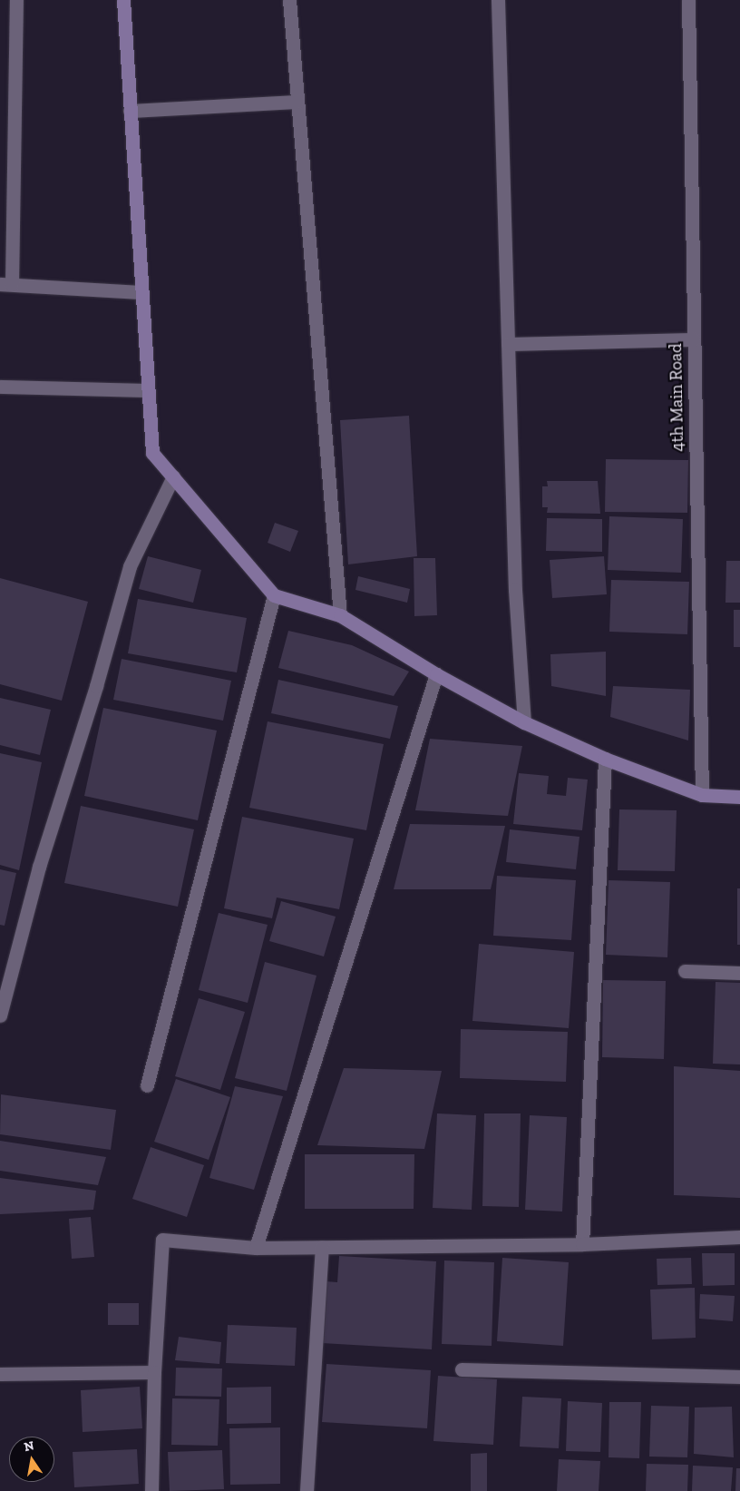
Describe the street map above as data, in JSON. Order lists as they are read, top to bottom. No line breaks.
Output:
{"streets":{"street":["4th Main Road"]},"north":"top"}
